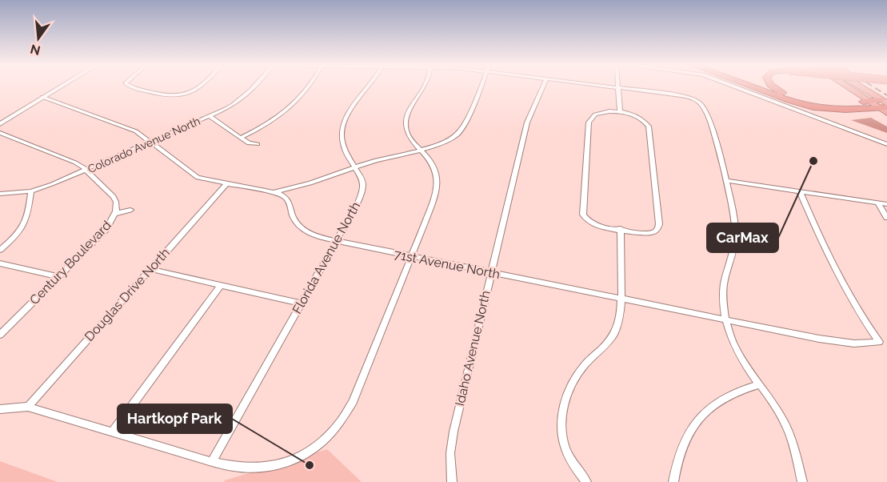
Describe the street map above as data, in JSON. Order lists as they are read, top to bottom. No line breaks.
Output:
{"streets":{"street":["Colorado Avenue North","Florida Avenue North","Century Boulevard","71st Avenue North","Douglas Drive North","Idaho Avenue North"]},"crossings":[["Colorado Avenue North","Century Boulevard"],["Colorado Avenue North","71st Avenue North"],["Florida Avenue North","71st Avenue North"],["71st Avenue North","Douglas Drive North"],["71st Avenue North","Idaho Avenue North"]],"places":["CarMax","Hartkopf Park"],"north":"bottom"}
